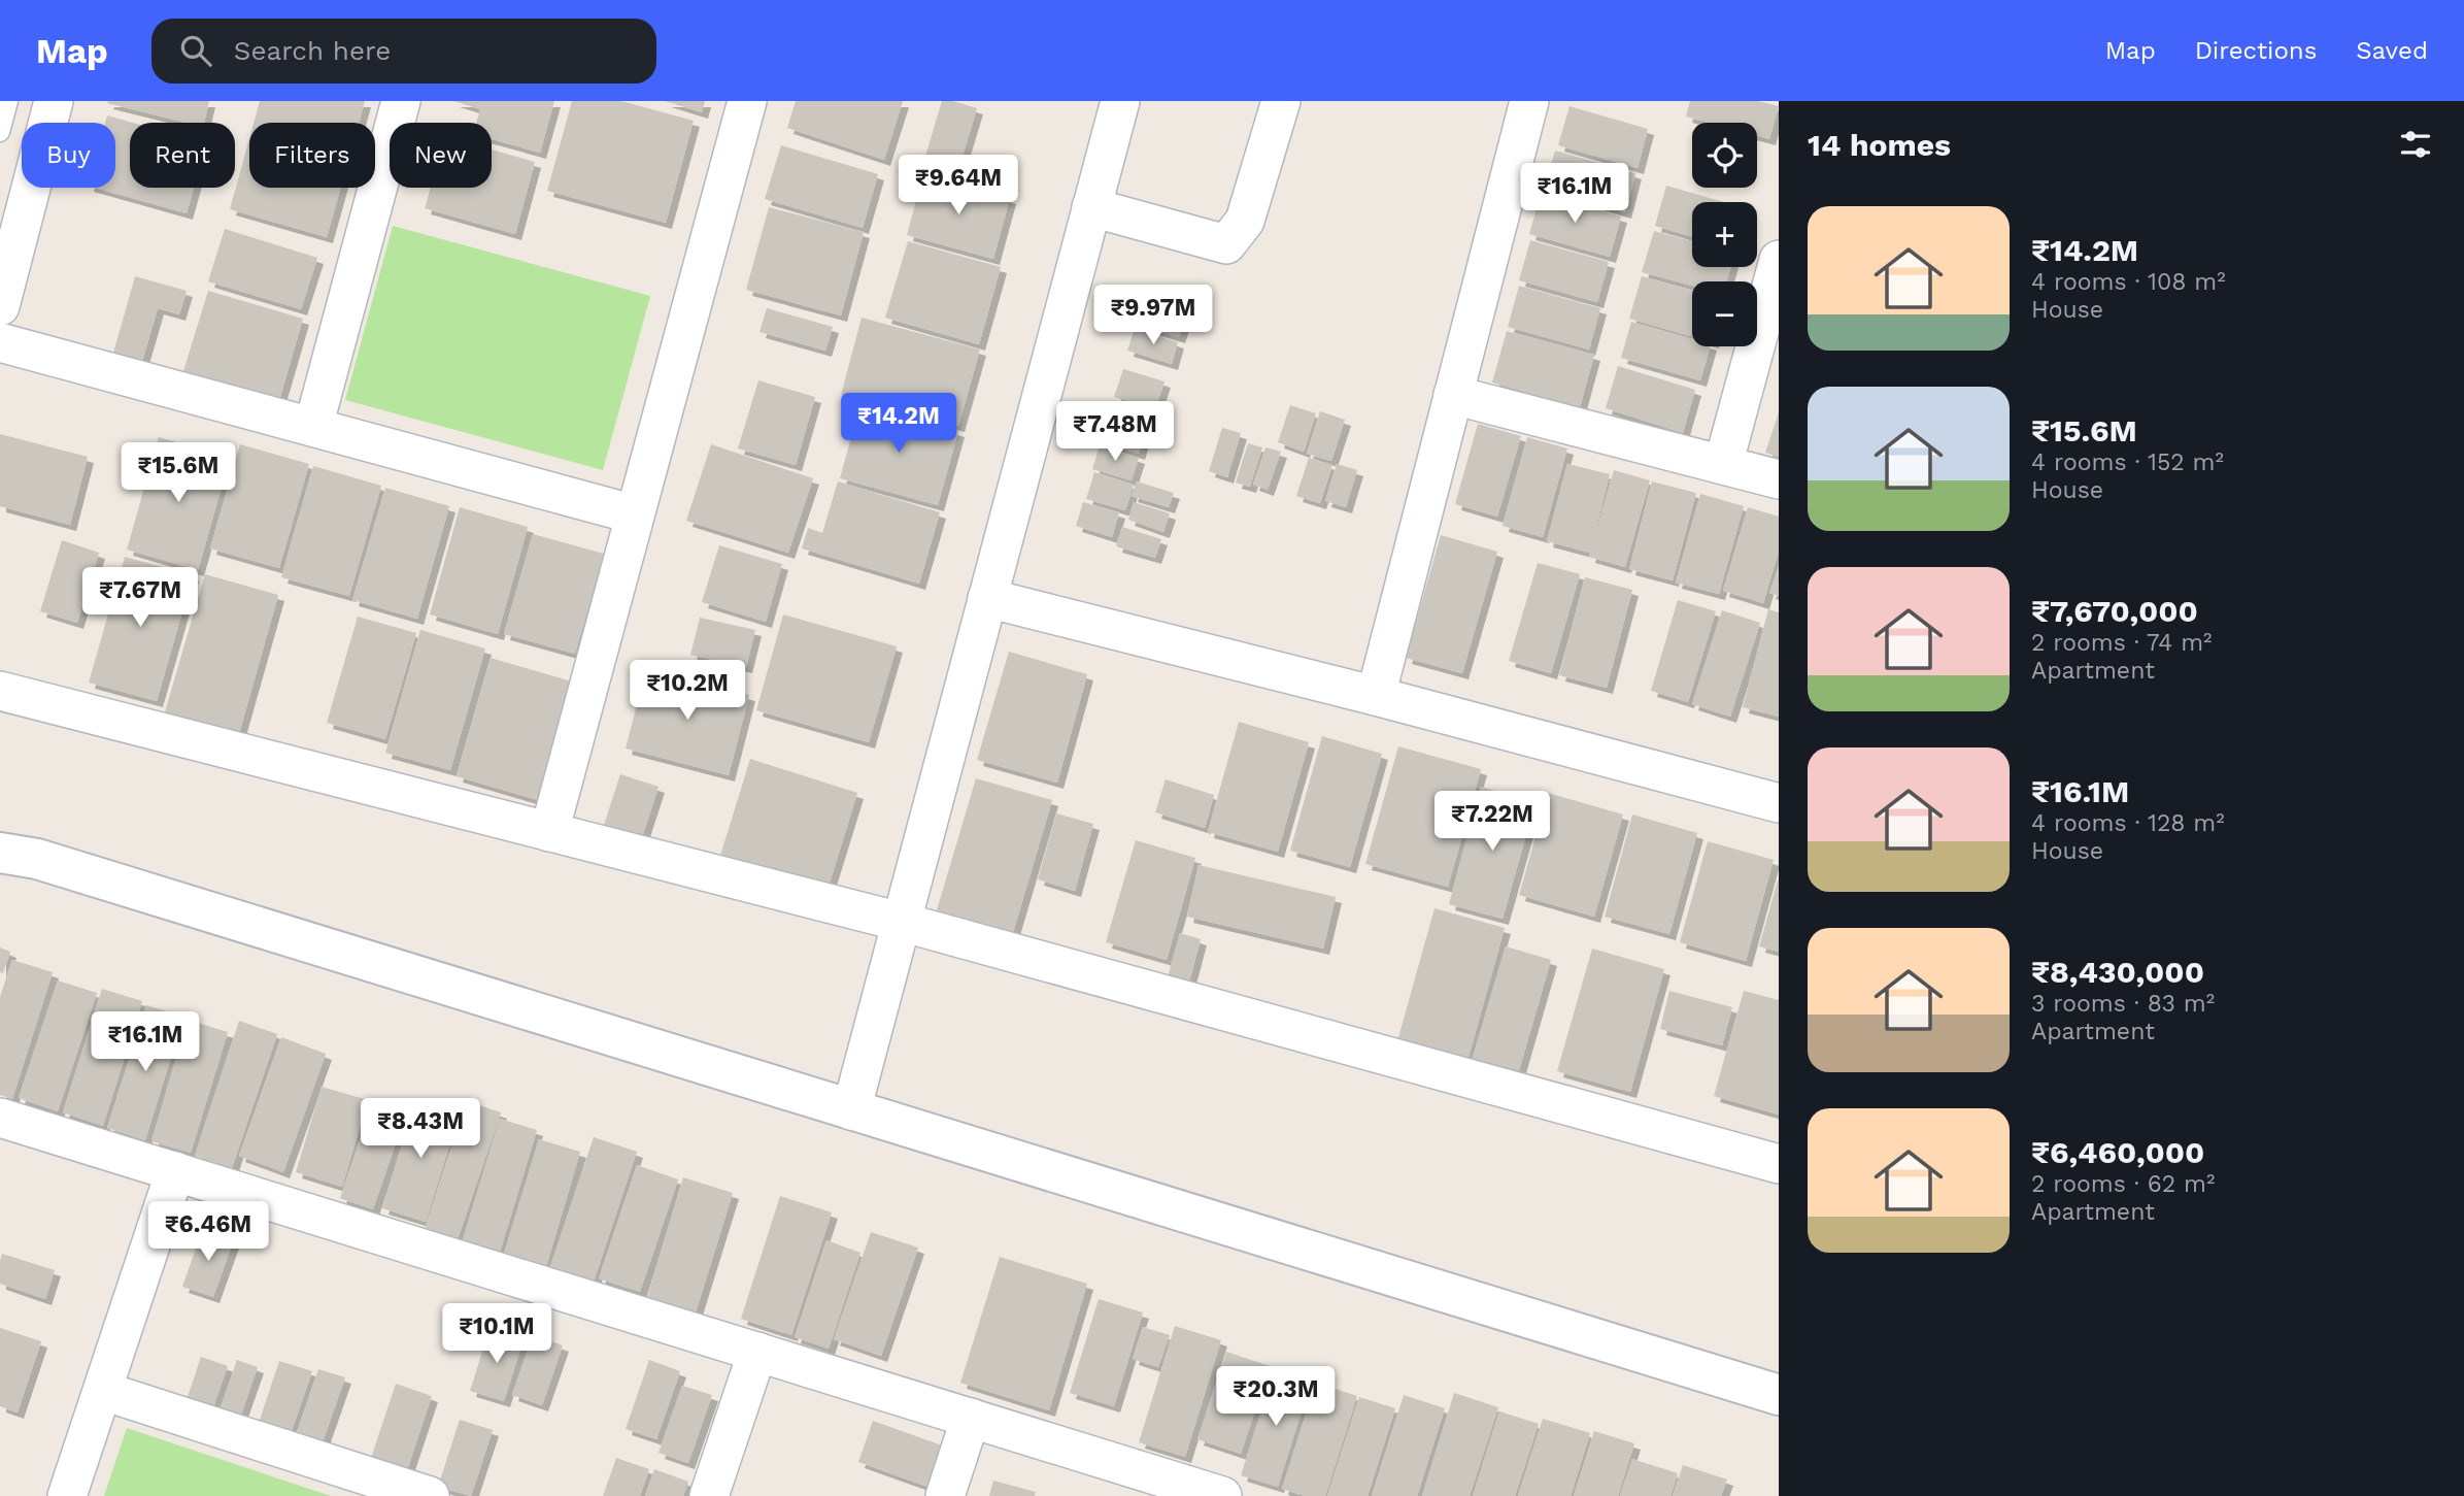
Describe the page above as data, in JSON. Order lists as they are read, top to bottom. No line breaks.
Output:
{"page":{"header":"Map","search":"Search here","nav":["Map","Directions","Saved"],"heading":"14 homes","map_buttons":["+","−"],"chip":["Buy","Rent","Filters","New"],"price":["₹9.64M","₹16.1M","₹9.97M","₹14.2M","₹7.48M","₹15.6M","₹7.67M","₹10.2M","₹7.22M","₹16.1M","₹8.43M","₹6.46M","₹10.1M","₹20.3M"],"list":[{"name":"₹14.2M","note":"4 rooms · 108 m² · House"},{"name":"₹15.6M","note":"4 rooms · 152 m² · House"},{"name":"₹7,670,000","note":"2 rooms · 74 m² · Apartment"},{"name":"₹16.1M","note":"4 rooms · 128 m² · House"},{"name":"₹8,430,000","note":"3 rooms · 83 m² · Apartment"},{"name":"₹6,460,000","note":"2 rooms · 62 m² · Apartment"}]}}
